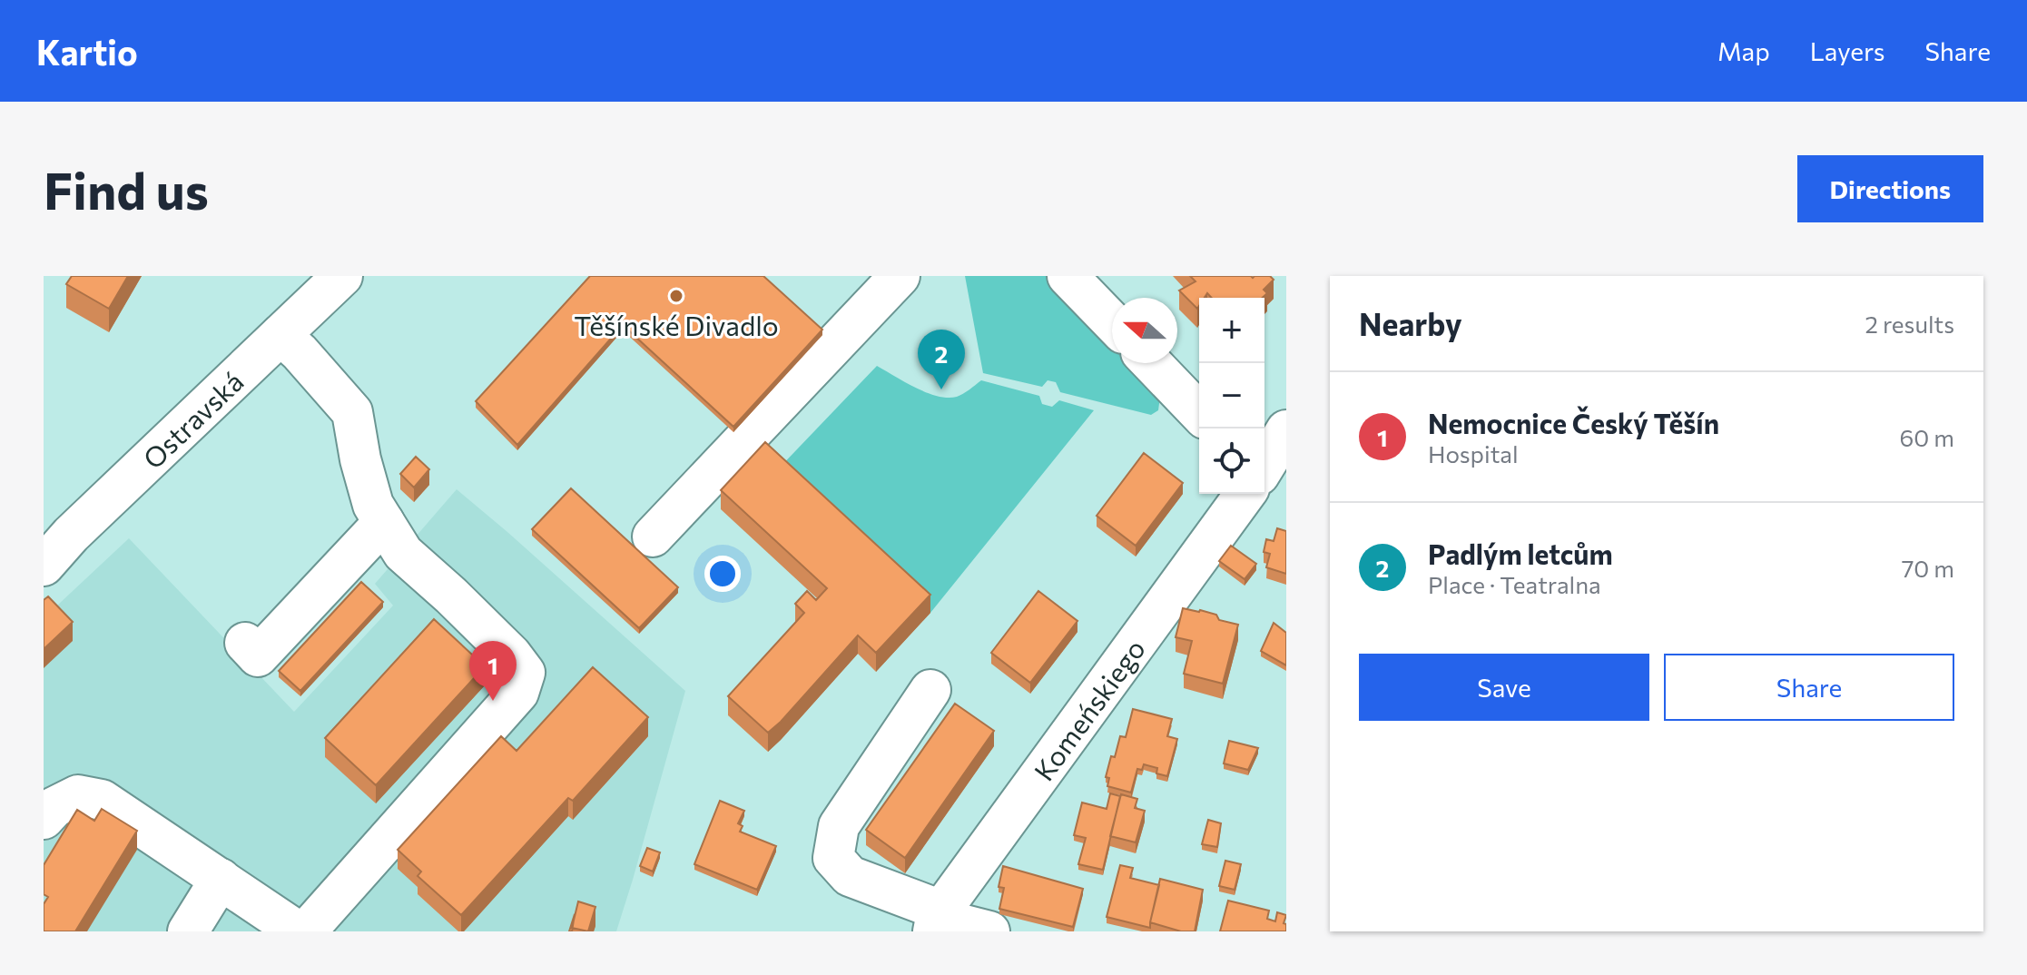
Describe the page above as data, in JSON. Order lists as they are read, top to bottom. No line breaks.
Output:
{"streets":{"street":["Ostravská","Komeńskiego"]},"places":["Těšínské Divadlo"],"north":"left","page":{"header":"Kartio","nav":["Map","Layers","Share"],"buttons":["Directions",["Save","Share"]],"title":"Find us","heading":["Nearby","2 results"],"map_buttons":["+","−"],"pins":["2","1"],"list":[{"mark":"1","name":"Nemocnice Český Těšín","note":"Hospital","value":"60 m"},{"mark":"2","name":"Padlým letcům","note":"Place · Teatralna","value":"70 m"}]}}
